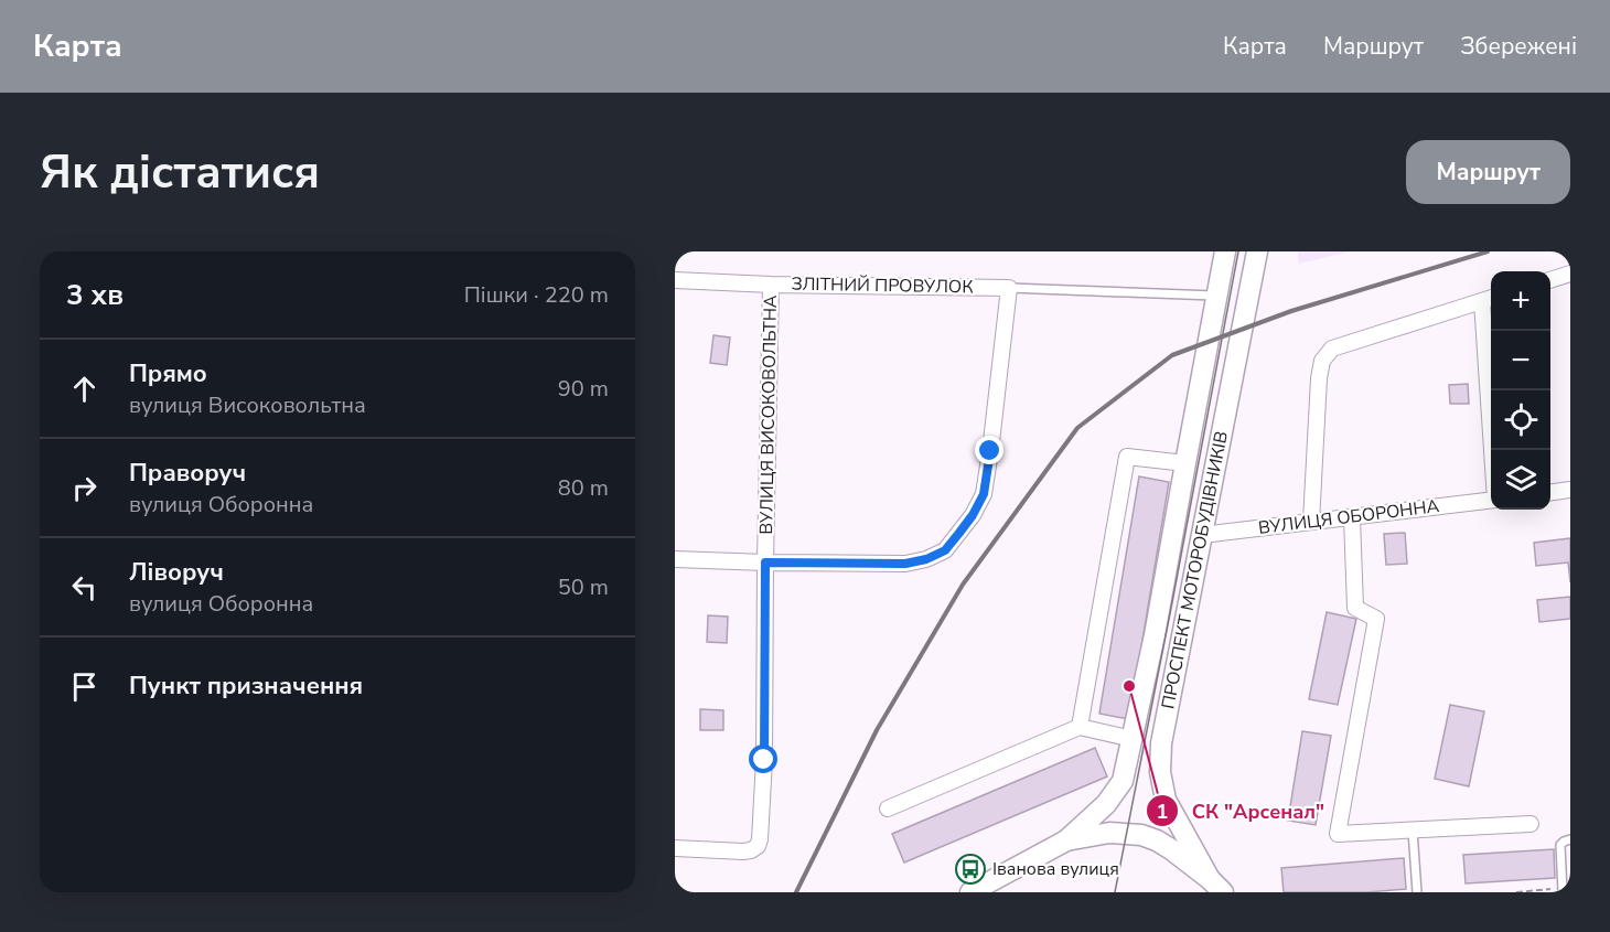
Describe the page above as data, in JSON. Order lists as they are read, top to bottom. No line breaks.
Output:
{"streets":{"main road":["ПРОСПЕКТ МОТОРОБУДІВНИКІВ"],"street":["ЗЛІТНИЙ ПРОВУЛОК","ВУЛИЦЯ ВИСОКОВОЛЬТНА","ВУЛИЦЯ ОБОРОННА"]},"crossings":[["ЗЛІТНИЙ ПРОВУЛОК","ВУЛИЦЯ ВИСОКОВОЛЬТНА"],["ВУЛИЦЯ ОБОРОННА","ПРОСПЕКТ МОТОРОБУДІВНИКІВ"]],"places":{"other":["СК \"Арсенал\""],"bus stop":["Іванова вулиця"]},"page":{"header":"Карта","nav":["Карта","Маршрут","Збережені"],"buttons":"Маршрут","title":"Як дістатися","heading":["3 хв","Пішки · 220 m"],"map_buttons":["+","−"],"list":[["Прямо","вулиця Високовольтна","90 m"],["Праворуч","вулиця Оборонна","80 m"],["Ліворуч","вулиця Оборонна","50 m"],"Пункт призначення"]}}
